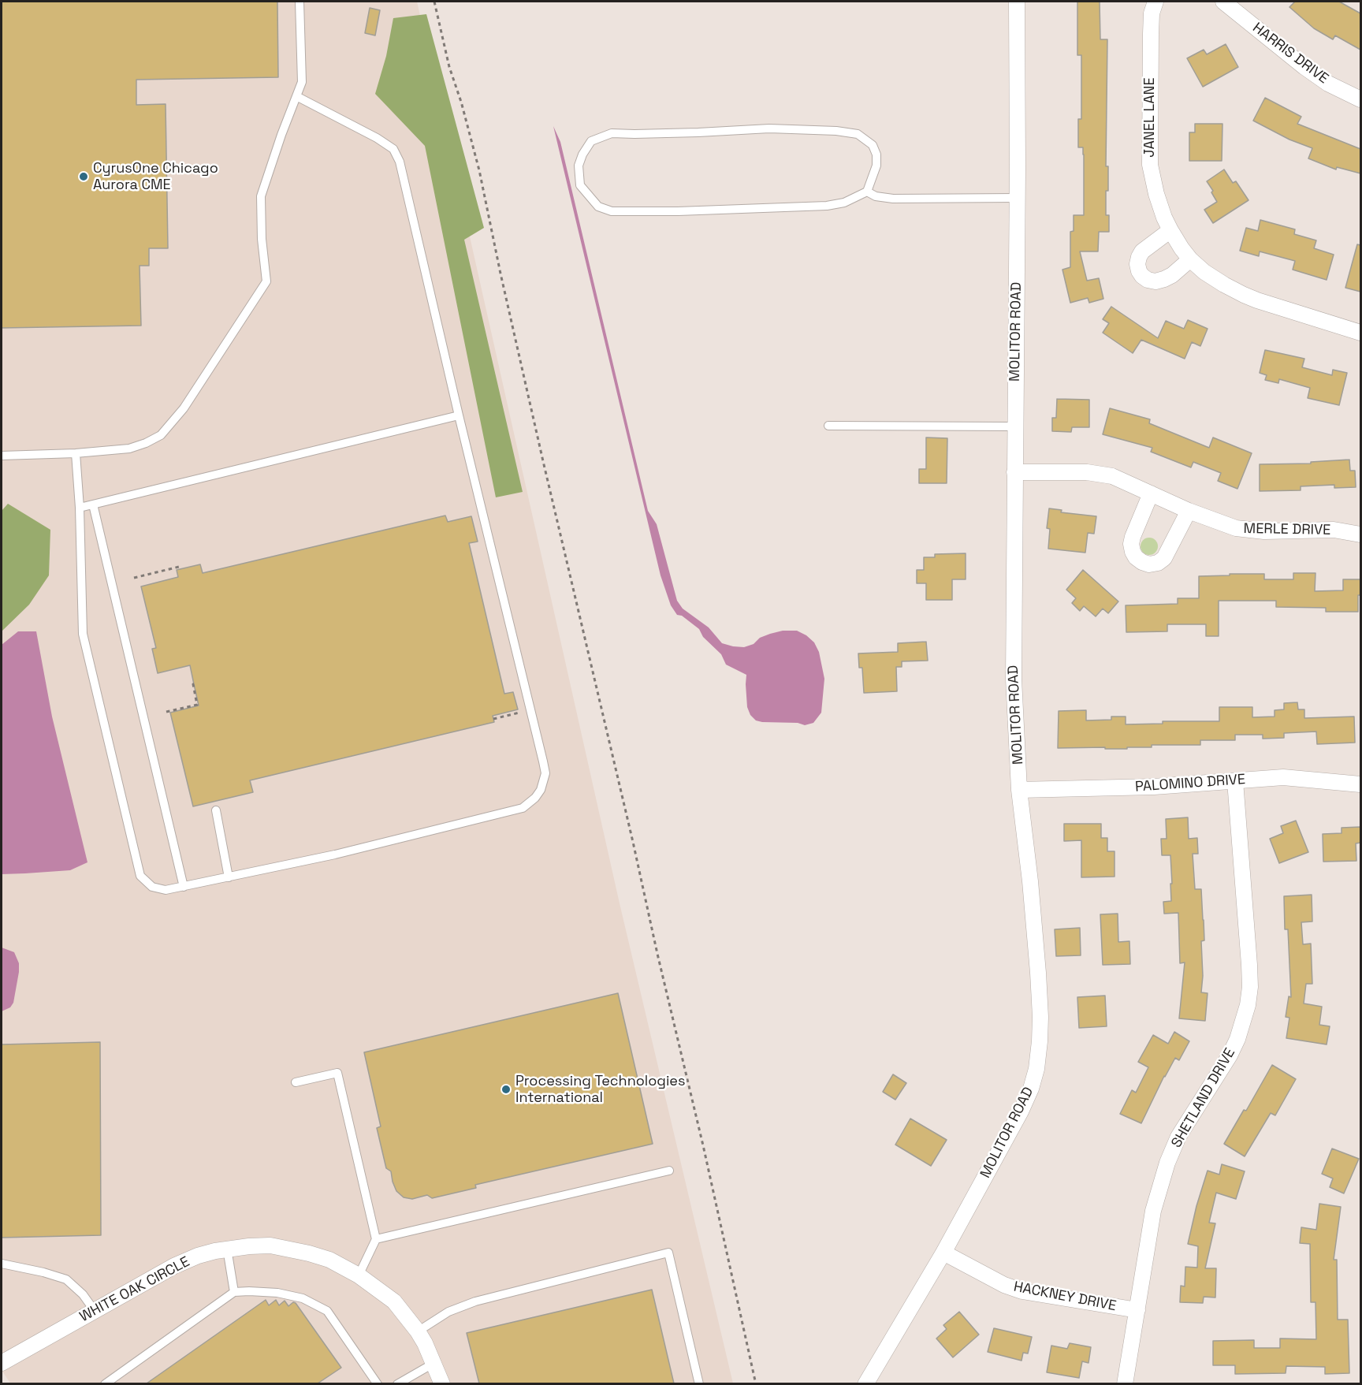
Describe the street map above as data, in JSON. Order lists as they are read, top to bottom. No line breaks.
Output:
{"streets":{"street":["HARRIS DRIVE","JANEL LANE","MOLITOR ROAD","MERLE DRIVE","PALOMINO DRIVE","SHETLAND DRIVE","WHITE OAK CIRCLE","HACKNEY DRIVE"]},"crossings":[["MOLITOR ROAD","MERLE DRIVE"],["MOLITOR ROAD","PALOMINO DRIVE"],["MOLITOR ROAD","HACKNEY DRIVE"],["PALOMINO DRIVE","SHETLAND DRIVE"],["SHETLAND DRIVE","HACKNEY DRIVE"]],"places":["CyrusOne Chicago Aurora CME","Processing Technologies International"]}
